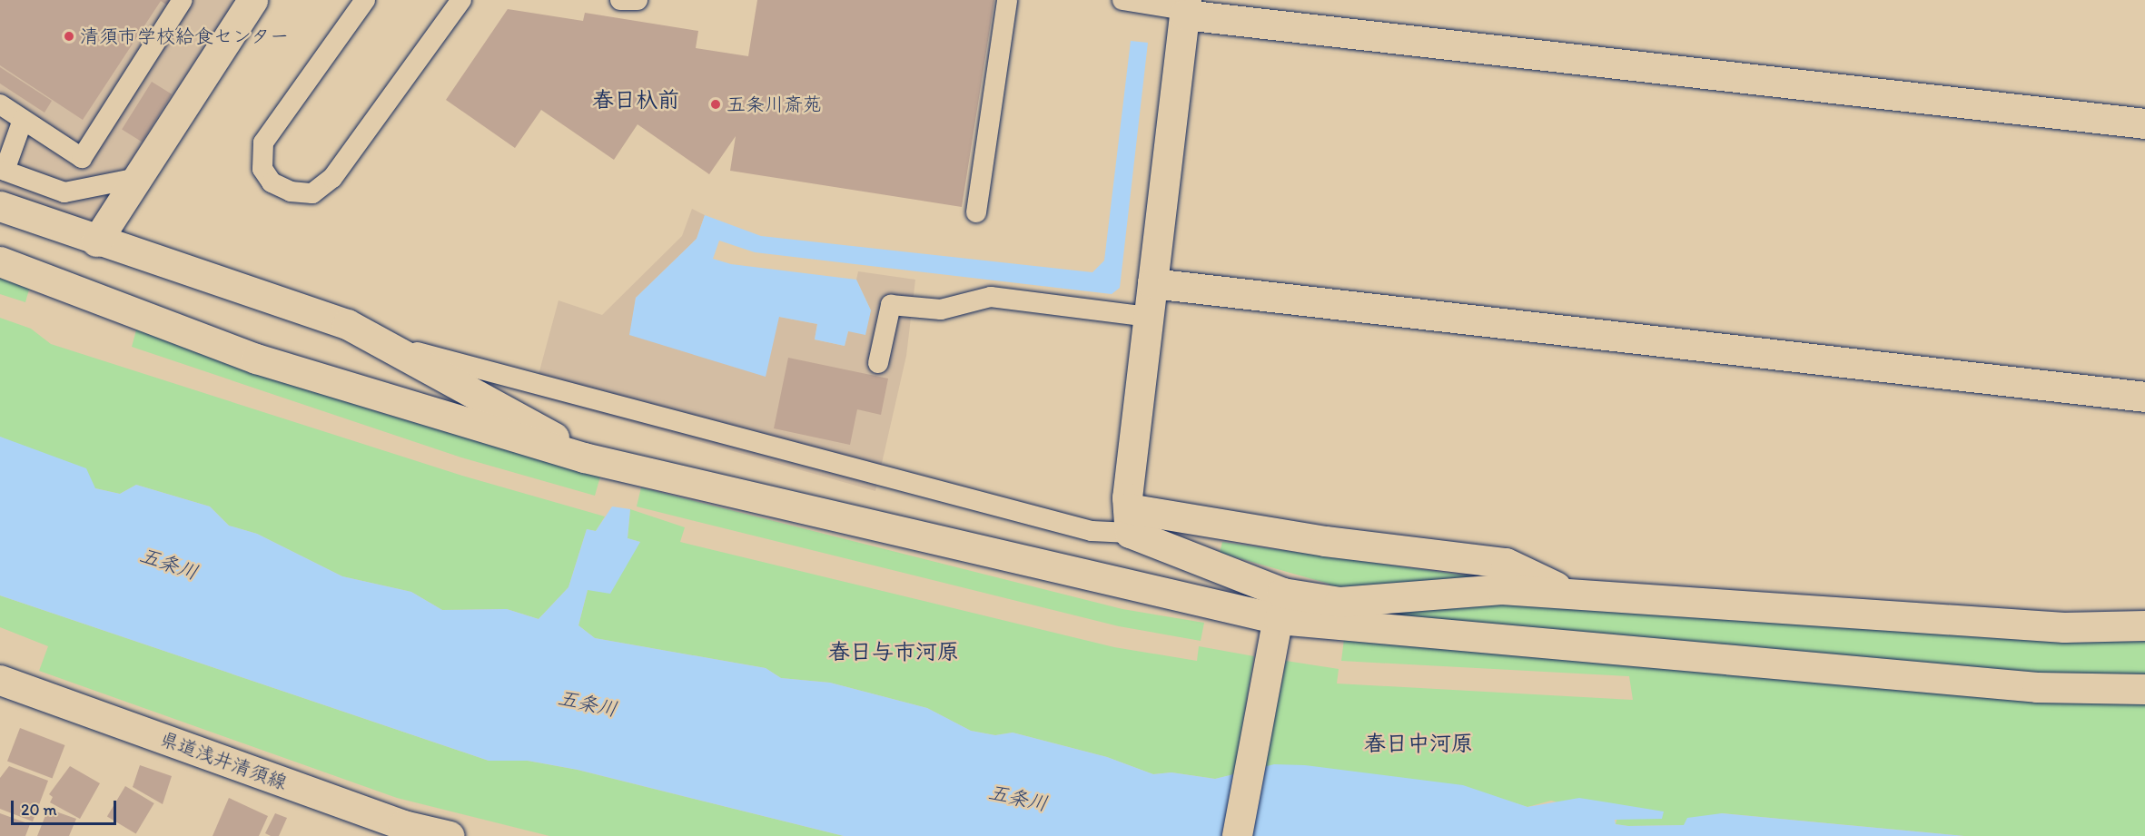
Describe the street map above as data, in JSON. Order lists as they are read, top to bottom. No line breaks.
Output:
{"streets":{"street":["県道浅井清須線"]},"districts":["春日杁前","春日与市河原","春日中河原"],"water":["五条川"],"places":["清須市学校給食センター","五条川斎苑"],"scale_bar":"20 m"}
